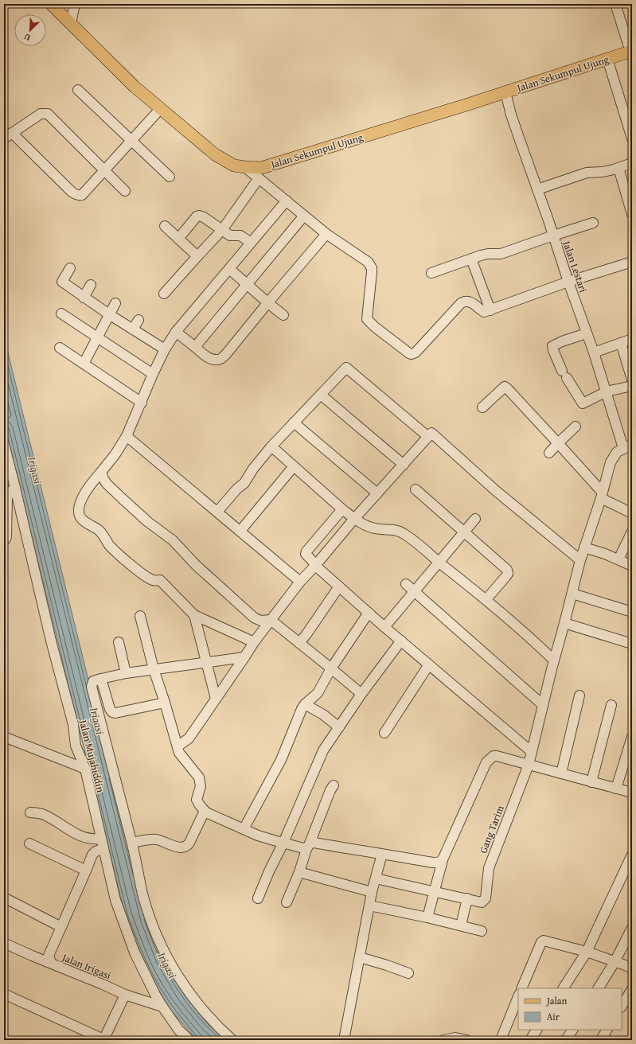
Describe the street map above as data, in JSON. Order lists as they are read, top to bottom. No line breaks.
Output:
{"streets":{"main road":["Jalan Sekumpul Ujung"],"street":["Jalan Lestari","Jalan Mujahiddin","Gang Tarim","Jalan Irigasi"]},"crossings":[["Jalan Sekumpul Ujung","Jalan Lestari"],["Jalan Lestari","Gang Tarim"],["Jalan Mujahiddin","Jalan Irigasi"]],"water":["Irigasi"],"legend":["Jalan","Air"],"north":"bottom left"}
